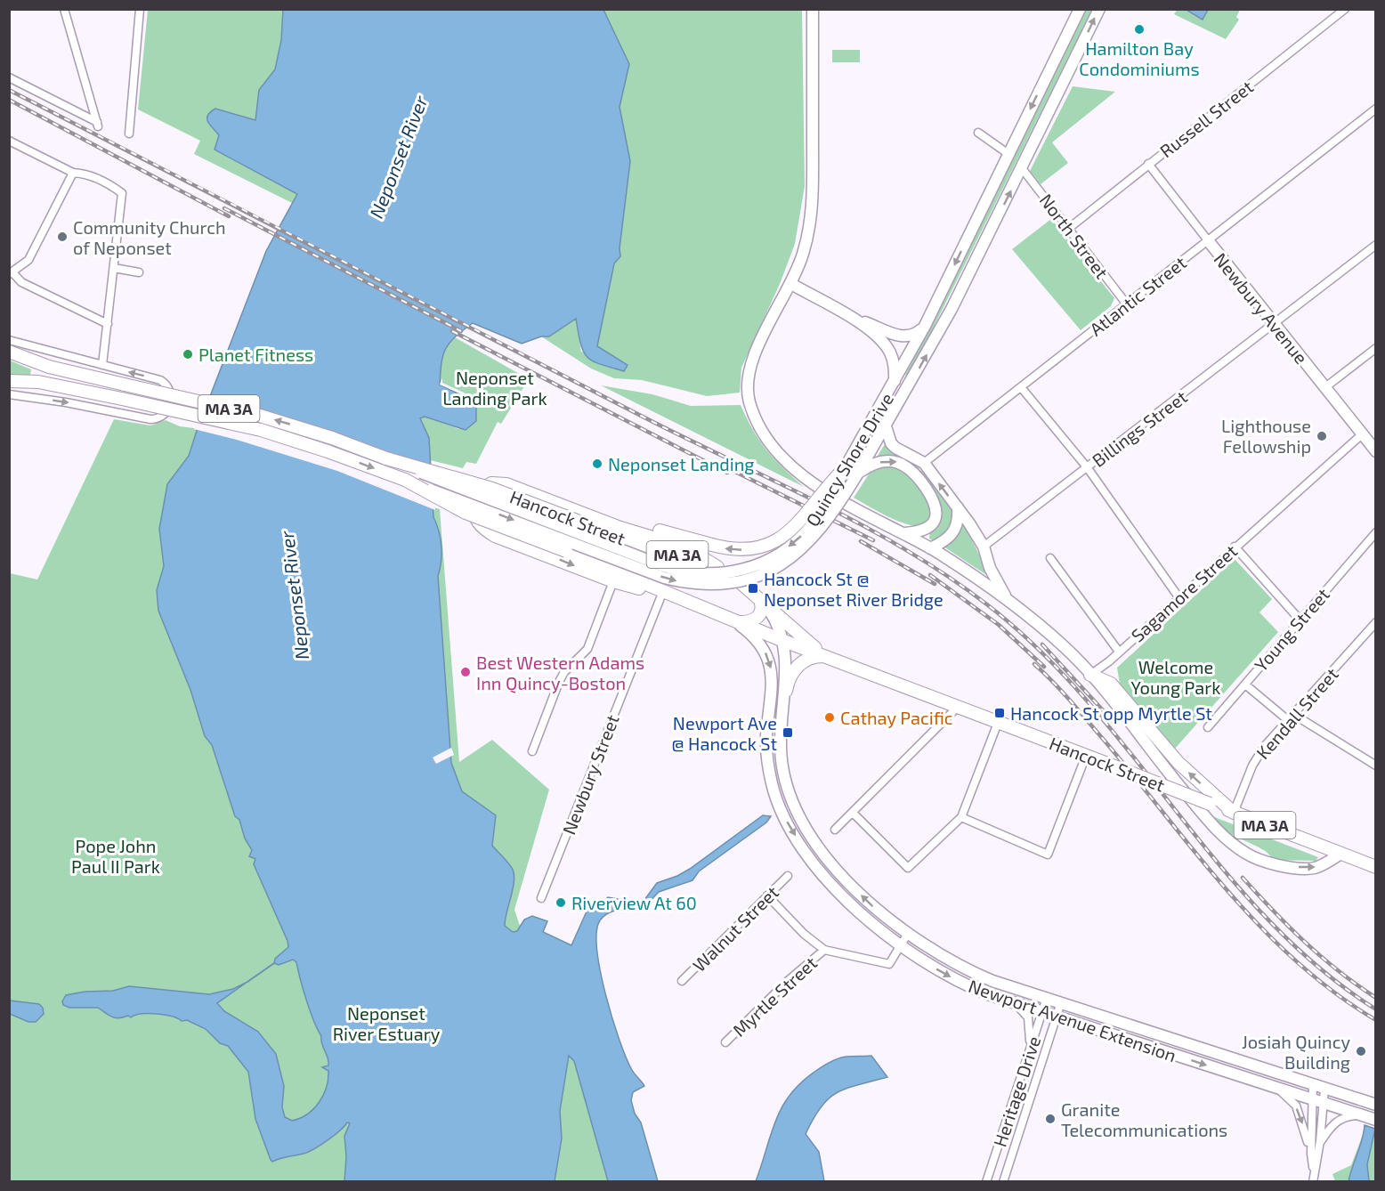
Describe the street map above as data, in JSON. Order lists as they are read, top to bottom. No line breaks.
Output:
{"streets":{"main road":["Newbury Avenue","MA 3A","Quincy Shore Drive","Hancock Street","Newport Avenue Extension"],"street":["Russell Street","North Street","Atlantic Street","Billings Street","Sagamore Street","Young Street","Kendall Street","Newbury Street","Walnut Street","Myrtle Street","Heritage Drive"]},"crossings":[["Russell Street","North Street"],["Russell Street","Newbury Avenue"],["North Street","Atlantic Street"],["North Street","Quincy Shore Drive"],["Atlantic Street","Newbury Avenue"],["Newbury Avenue","Billings Street"],["Newbury Avenue","Sagamore Street"],["Quincy Shore Drive","Hancock Street"],["Hancock Street","Kendall Street"],["Hancock Street","Newbury Street"],["Hancock Street","Newport Avenue Extension"],["Newport Avenue Extension","Heritage Drive"]],"water":["Neponset River"],"parks":["Neponset Landing Park","Welcome Young Park","Pope John Paul II Park","Neponset River Estuary"],"places":{"other":["Hamilton Bay Condominiums","Community Church of Neponset","Planet Fitness","Lighthouse Fellowship","Neponset Landing","Best Western Adams Inn Quincy-Boston","Cathay Pacific","Riverview At 60","Josiah Quincy Building","Granite Telecommunications"],"transit":["Hancock St @ Neponset River Bridge","Hancock St opp Myrtle St","Newport Ave @ Hancock St"]}}
